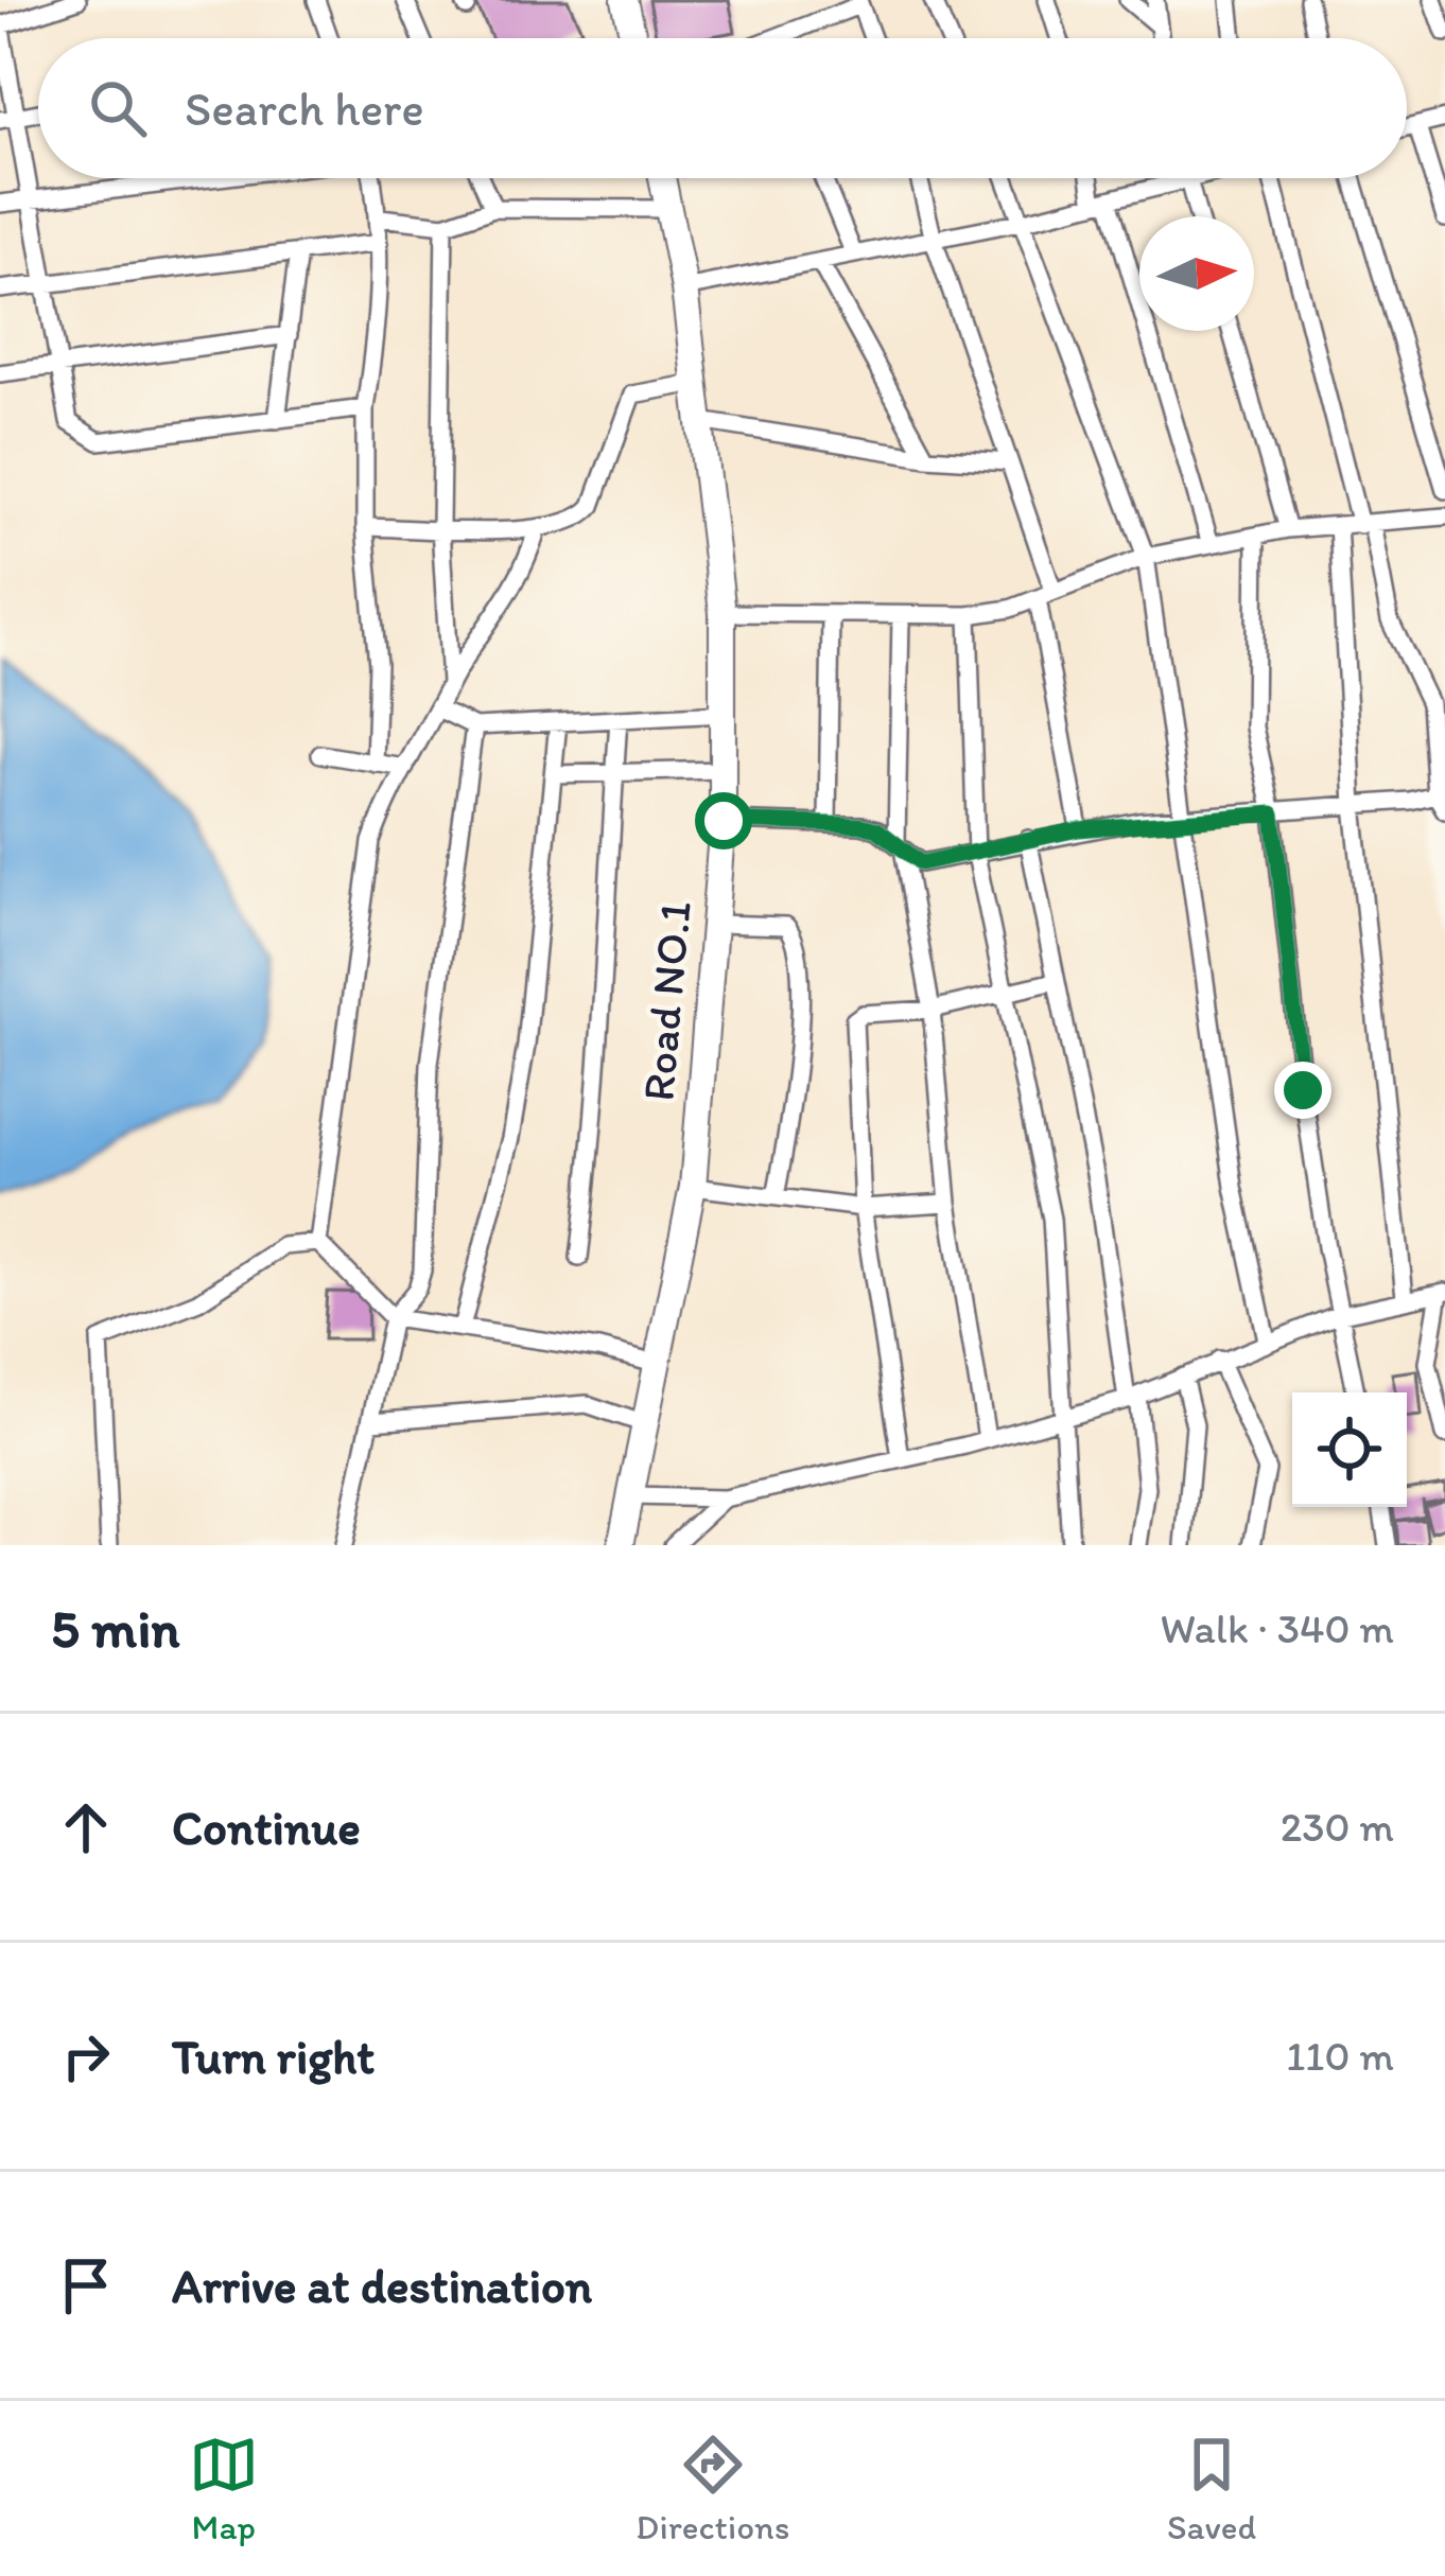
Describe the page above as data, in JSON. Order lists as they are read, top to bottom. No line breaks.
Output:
{"streets":{"highway":["Road NO.1"]},"north":"right","page":{"search":"Search here","heading":["5 min","Walk · 340 m"],"list":[["Continue","230 m"],["Turn right","110 m"],"Arrive at destination"],"nav":["Map","Directions","Saved"]}}
